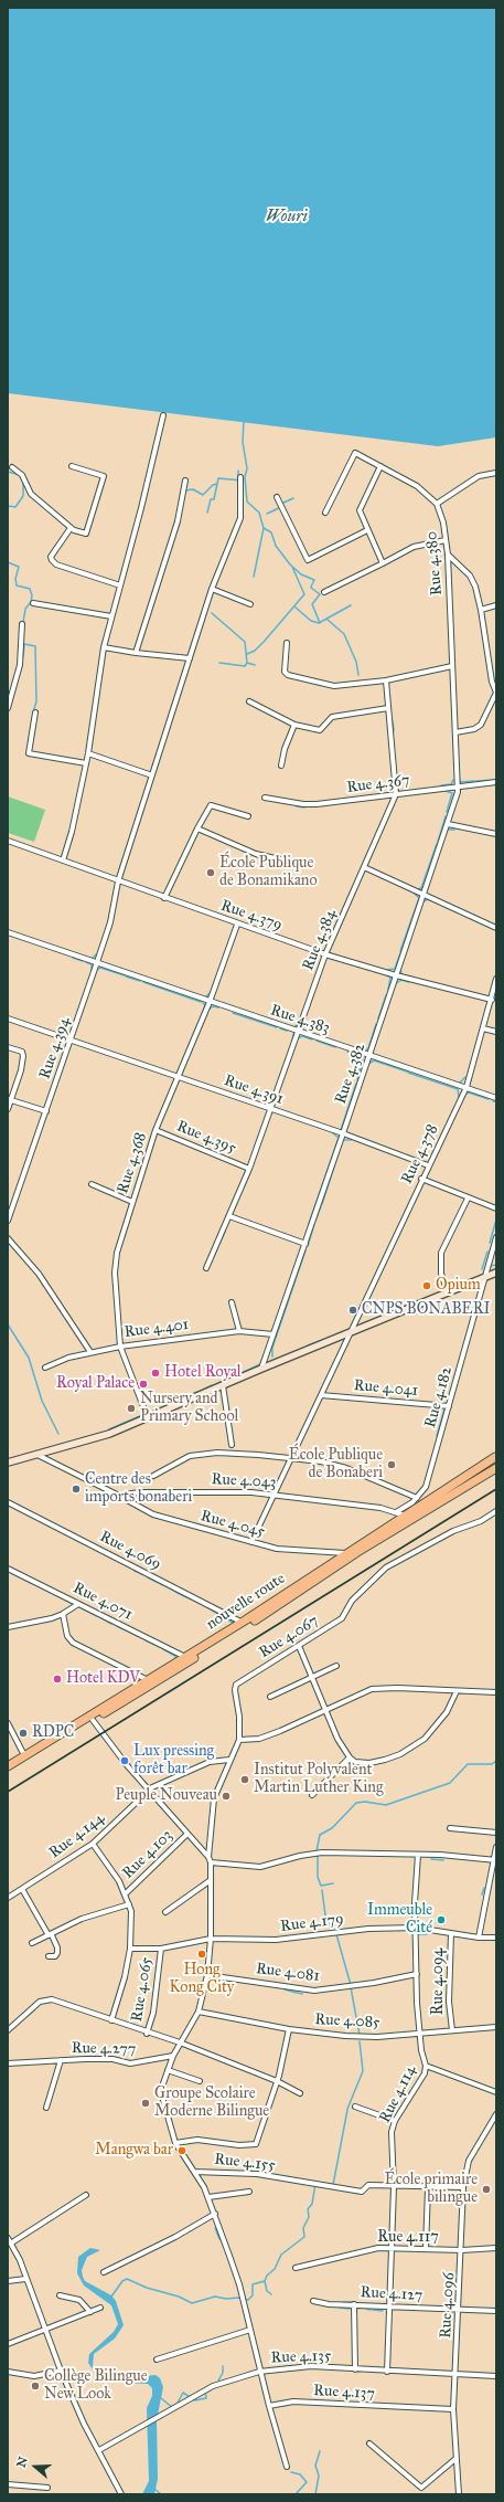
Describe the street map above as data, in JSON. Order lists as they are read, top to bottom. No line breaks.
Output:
{"streets":{"highway":["nouvelle route"],"street":["Rue 4.380","Rue 4.367","Rue 4.379","Rue 4.384","Rue 4.383","Rue 4.394","Rue 4.382","Rue 4.391","Rue 4.395","Rue 4.378","Rue 4.368","Rue 4.401","Rue 4.041","Rue 4.182","Rue 4.043","Rue 4.045","Rue 4.069","Rue 4.071","Rue 4.067","Rue 4.144","Rue 4.103","Rue 4.179","Rue 4.081","Rue 4.094","Rue 4.065","Rue 4.085","Rue 4.277","Rue 4.114","Rue 4.155","Rue 4.117","Rue 4.127","Rue 4.096","Rue 4.135","Rue 4.137"]},"crossings":[["Rue 4.380","Rue 4.367"],["Rue 4.380","Rue 4.382"],["Rue 4.367","Rue 4.384"],["Rue 4.367","Rue 4.382"],["Rue 4.379","Rue 4.384"],["Rue 4.379","Rue 4.394"],["Rue 4.379","Rue 4.382"],["Rue 4.379","Rue 4.378"],["Rue 4.379","Rue 4.368"],["Rue 4.384","Rue 4.383"],["Rue 4.384","Rue 4.391"],["Rue 4.384","Rue 4.395"],["Rue 4.383","Rue 4.394"],["Rue 4.383","Rue 4.382"],["Rue 4.383","Rue 4.378"],["Rue 4.383","Rue 4.368"],["Rue 4.394","Rue 4.391"],["Rue 4.382","Rue 4.391"],["Rue 4.382","Rue 4.401"],["Rue 4.391","Rue 4.378"],["Rue 4.391","Rue 4.368"],["Rue 4.395","Rue 4.368"],["Rue 4.378","Rue 4.041"],["Rue 4.378","Rue 4.043"],["Rue 4.378","Rue 4.045"],["Rue 4.368","Rue 4.401"],["Rue 4.041","Rue 4.182"],["Rue 4.182","Rue 4.043"],["Rue 4.043","Rue 4.045"],["Rue 4.043","nouvelle route"],["Rue 4.045","nouvelle route"],["Rue 4.069","nouvelle route"],["Rue 4.071","nouvelle route"],["Rue 4.067","Rue 4.144"],["Rue 4.179","Rue 4.094"],["Rue 4.179","Rue 4.065"],["Rue 4.179","Rue 4.114"],["Rue 4.081","Rue 4.114"],["Rue 4.094","Rue 4.085"],["Rue 4.085","Rue 4.114"],["Rue 4.114","Rue 4.155"],["Rue 4.114","Rue 4.117"],["Rue 4.114","Rue 4.127"],["Rue 4.114","Rue 4.135"],["Rue 4.117","Rue 4.096"],["Rue 4.127","Rue 4.096"],["Rue 4.096","Rue 4.135"],["Rue 4.096","Rue 4.137"]],"water":["Wouri"],"places":["École Publique de Bonamikano","Opium","CNPS BONABERI","Hotel Royal","Royal Palace","Nursery and Primary School","École Publique de Bonaberi","Centre des imports bonaberi","Hotel KDV","RDPC","Lux pressing forêt bar","Institut Polyvalent Martin Luther King","Peuple Nouveau","Immeuble Cité","Hong Kong City","Groupe Scolaire Moderne Bilingue","Mangwa bar","École primaire bilingue","Collège Bilingue New Look"],"north":"left"}
